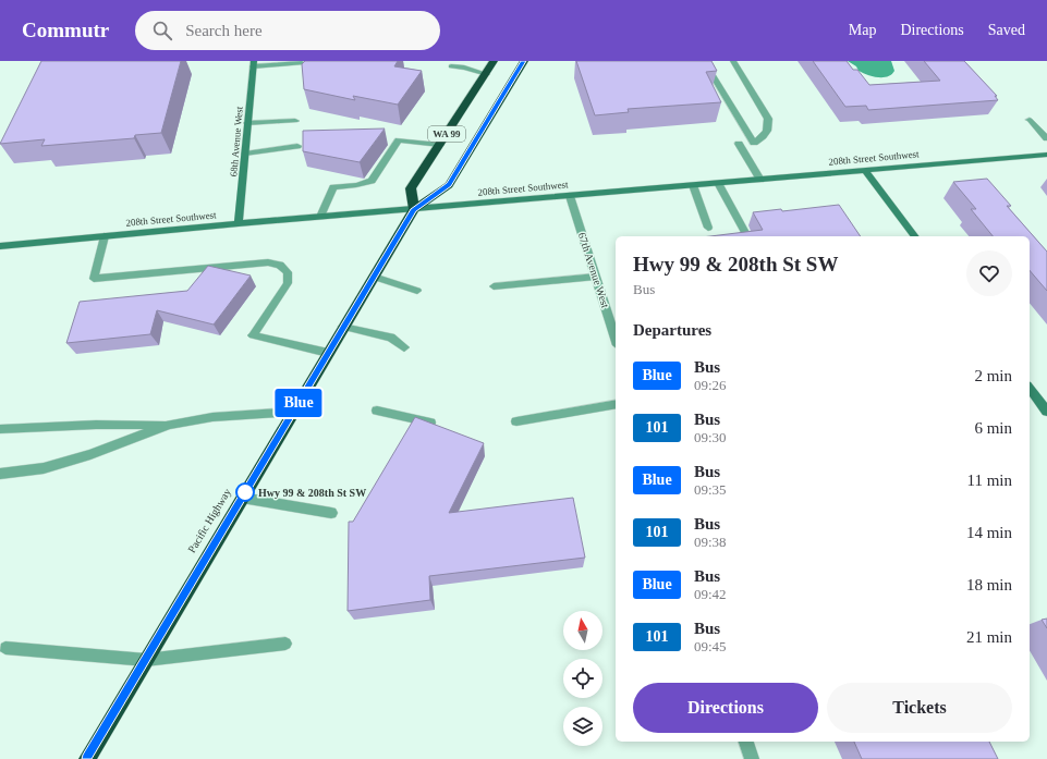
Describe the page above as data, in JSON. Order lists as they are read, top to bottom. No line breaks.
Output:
{"streets":{"highway":["WA 99","Pacific Highway"],"street":["68th Avenue West","208th Street Southwest","67th Avenue West"]},"crossings":[["WA 99","208th Street Southwest"],["WA 99","Pacific Highway"],["68th Avenue West","208th Street Southwest"],["208th Street Southwest","67th Avenue West"],["208th Street Southwest","Pacific Highway"]],"places":["Hwy 99 & 208th St SW"],"lines":["bus line Blue"],"north":"top","page":{"header":"Commutr","search":"Search here","nav":["Map","Directions","Saved"],"on_map":"Blue","heading":[["Hwy 99 & 208th St SW","Bus"],"Departures"],"list":[{"mark":"Blue","name":"Bus","note":"09:26","value":"2 min"},{"mark":"101","name":"Bus","note":"09:30","value":"6 min"},{"mark":"Blue","name":"Bus","note":"09:35","value":"11 min"},{"mark":"101","name":"Bus","note":"09:38","value":"14 min"},{"mark":"Blue","name":"Bus","note":"09:42","value":"18 min"},{"mark":"101","name":"Bus","note":"09:45","value":"21 min"}],"buttons":["Directions","Tickets"]}}
